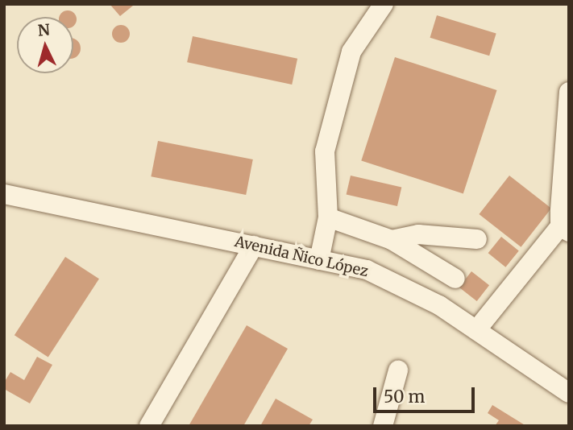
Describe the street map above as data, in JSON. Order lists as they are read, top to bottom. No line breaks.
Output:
{"streets":{"street":["Avenida Ñico López"]},"scale_bar":"50 m","north":"top"}
